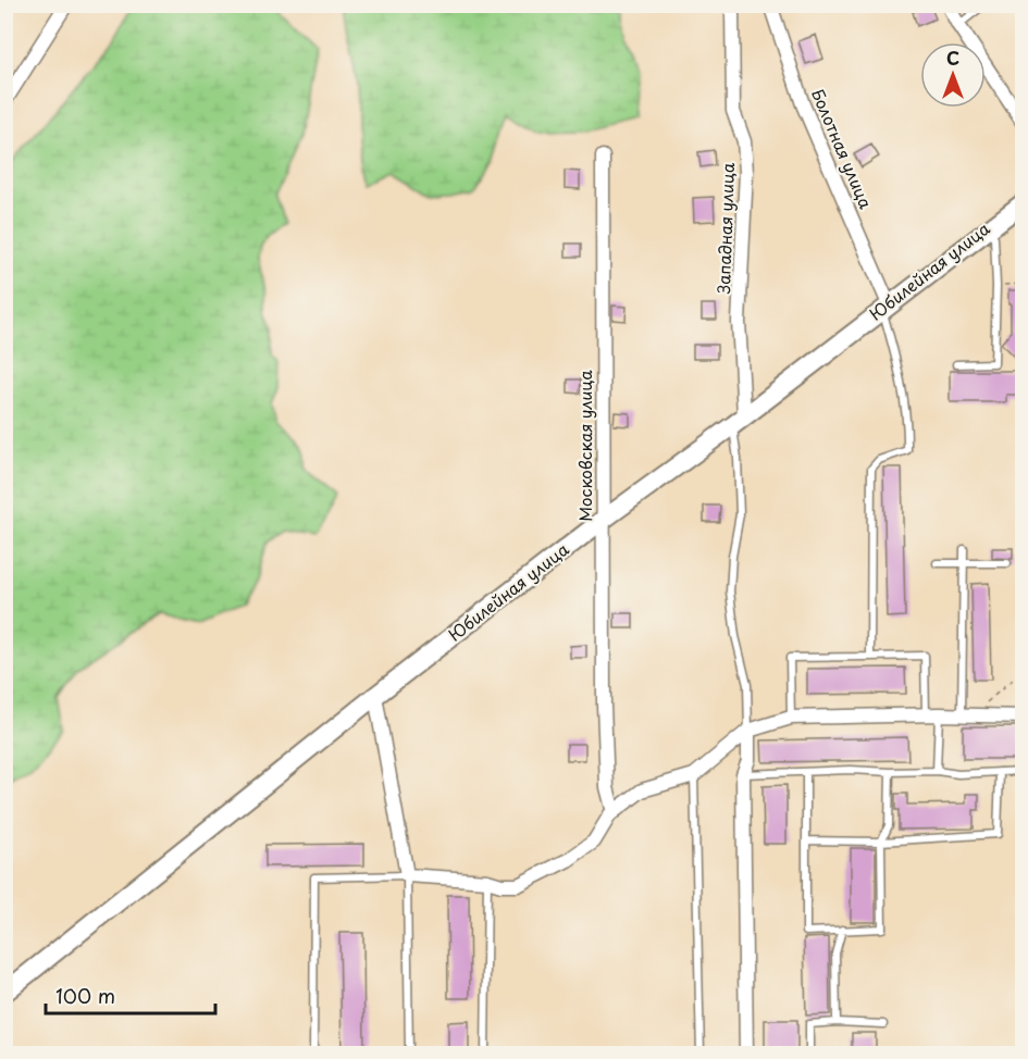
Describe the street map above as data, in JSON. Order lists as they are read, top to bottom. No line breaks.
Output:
{"streets":{"main road":["Юбилейная улица"],"street":["Болотная улица","Западная улица","Московская улица"]},"crossings":[["Болотная улица","Юбилейная улица"],["Западная улица","Юбилейная улица"],["Юбилейная улица","Московская улица"]],"scale_bar":"100 m","north":"top"}
